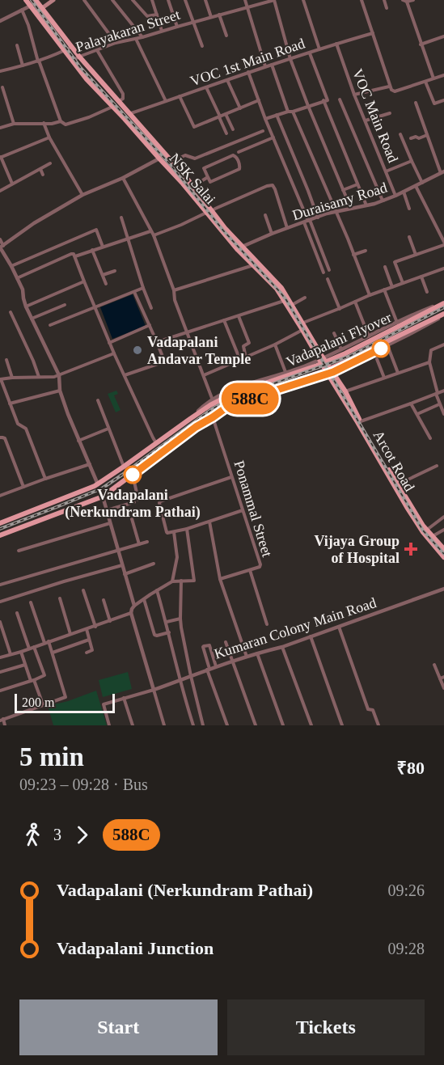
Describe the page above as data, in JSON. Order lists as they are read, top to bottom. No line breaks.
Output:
{"streets":{"main road":["NSK Salai","Vadapalani Flyover","Arcot Road"],"street":["Palayakaran Street","VOC 1st Main Road","VOC Main Road","Duraisamy Road","Ponammal Street","Kumaran Colony Main Road"]},"crossings":[["Palayakaran Street","NSK Salai"],["VOC 1st Main Road","VOC Main Road"],["VOC Main Road","Duraisamy Road"],["NSK Salai","Duraisamy Road"]],"places":{"other":["Vadapalani Andavar Temple","Vadapalani (Nerkundram Pathai)"],"health":["Vijaya Group of Hospital"]},"lines":["bus line 588C"],"scale_bar":"200 m","page":{"on_map":"588C","scale":"200 m","heading":["5 min","09:23 – 09:28 · Bus","₹80"],"legs":["3","588C"],"list":[{"name":"Vadapalani (Nerkundram Pathai)","value":"09:26"},{"name":"Vadapalani Junction","value":"09:28"}],"buttons":["Start","Tickets"]}}
